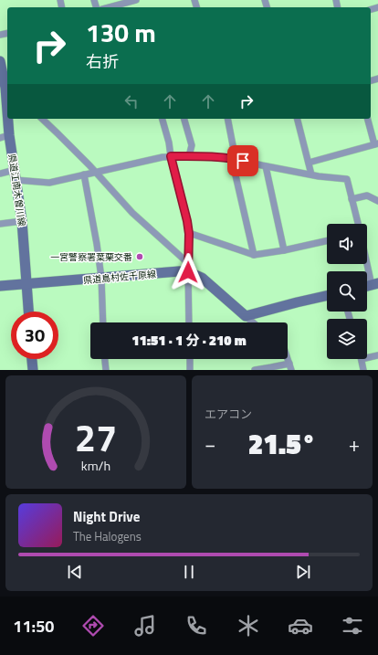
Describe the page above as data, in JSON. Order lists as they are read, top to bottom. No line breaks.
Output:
{"streets":{"main road":["県道江南木曽川線","県道島村佐千原線"]},"crossings":[["県道江南木曽川線","県道島村佐千原線"]],"places":["一宮警察署葉栗交番"],"page":{"turn":["130 m","右折"],"limit":"30","trip":"11:51 · 1 分 · 210 m","tile":"エアコン","heat":["−","21.5°","+"],"song":["Night Drive","The Halogens"],"tabs":"11:50","gauge":["27","km/h"]}}
